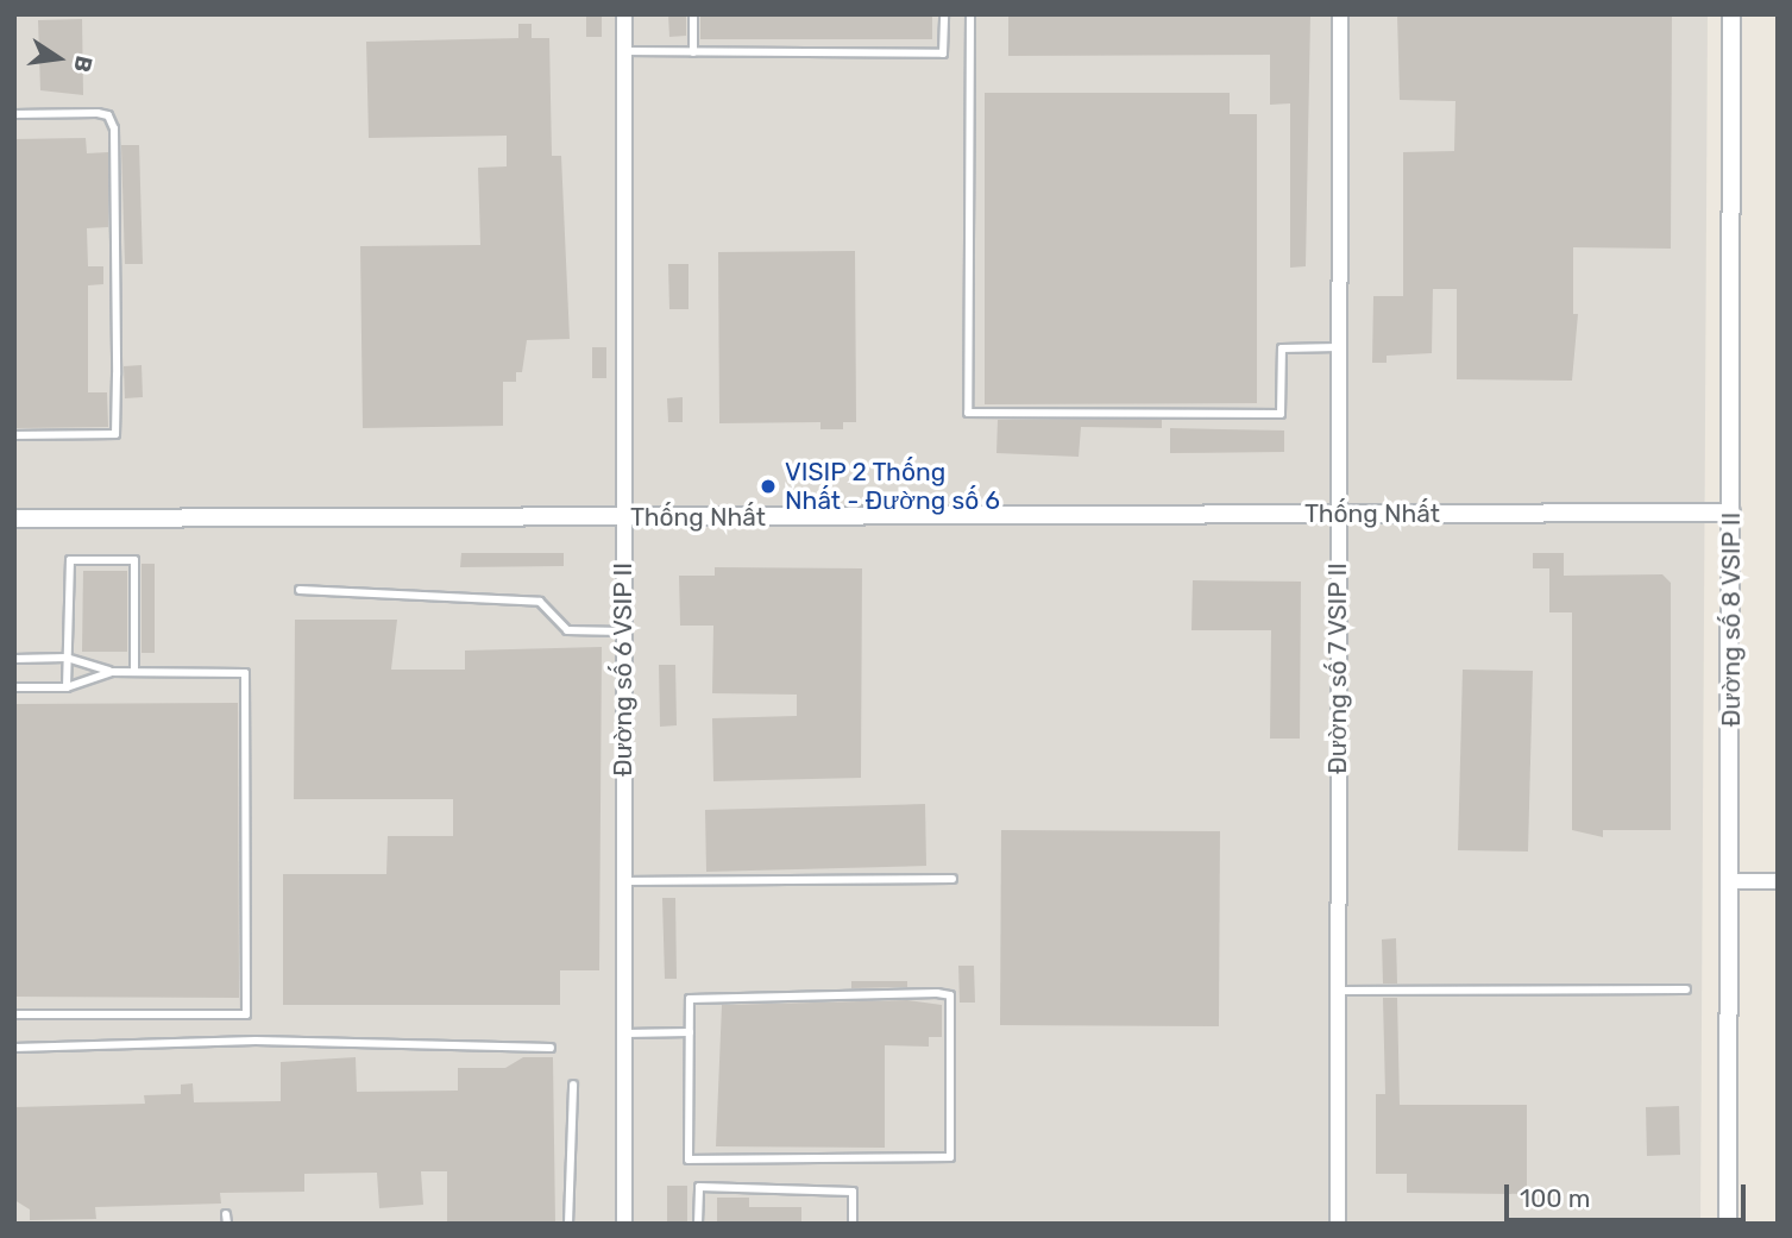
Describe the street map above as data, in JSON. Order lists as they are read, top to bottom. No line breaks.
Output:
{"streets":{"street":["Thống Nhất","Đường số 8 VSIP II","Đường số 7 VSIP II","Đường số 6 VSIP II"]},"crossings":[["Thống Nhất","Đường số 8 VSIP II"],["Thống Nhất","Đường số 7 VSIP II"],["Thống Nhất","Đường số 6 VSIP II"]],"places":["VISIP 2 Thống Nhất - Đường số 6"],"scale_bar":"100 m","north":"right"}
